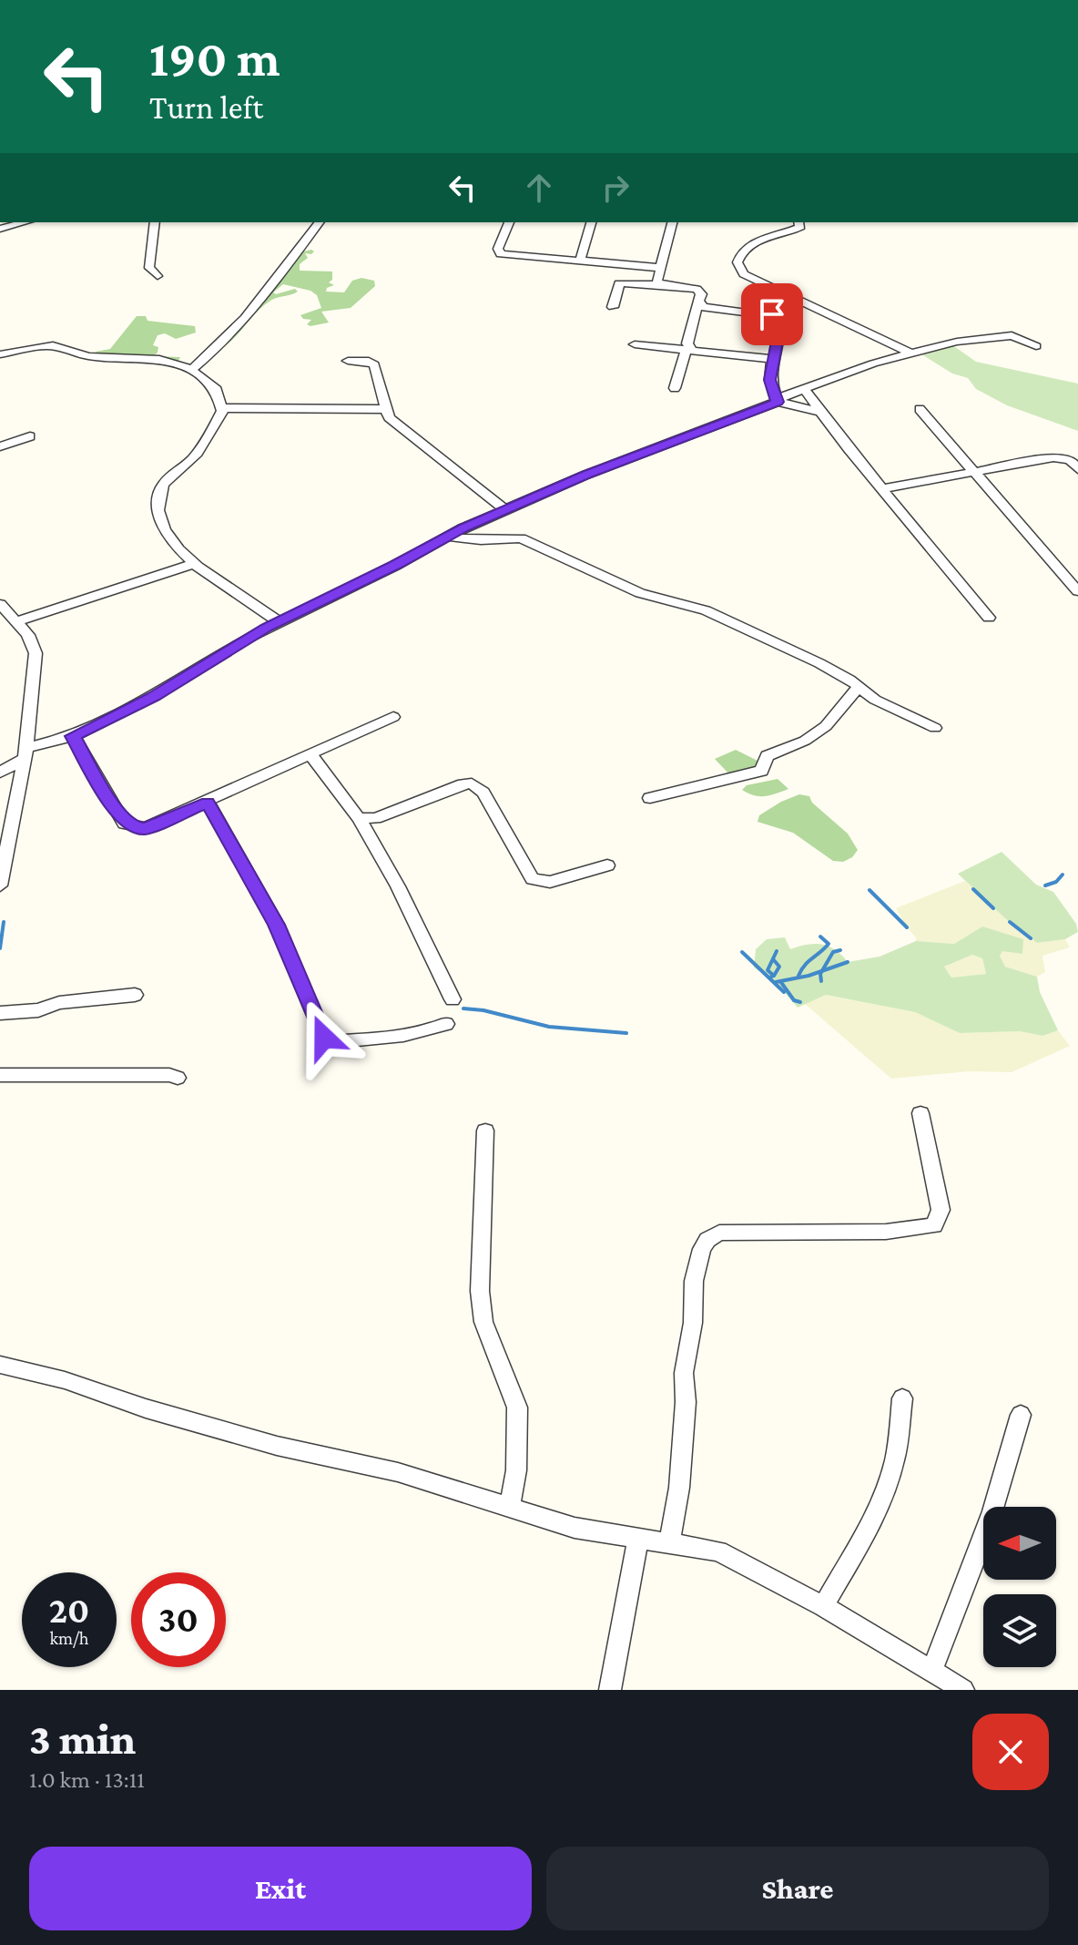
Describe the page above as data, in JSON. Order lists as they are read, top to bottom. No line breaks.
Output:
{"north":"left","page":{"turn":["190 m","Turn left"],"speed":"20 km/h","limit":"30","heading":["3 min","1.0 km · 13:11"],"buttons":["Exit","Share"]}}
